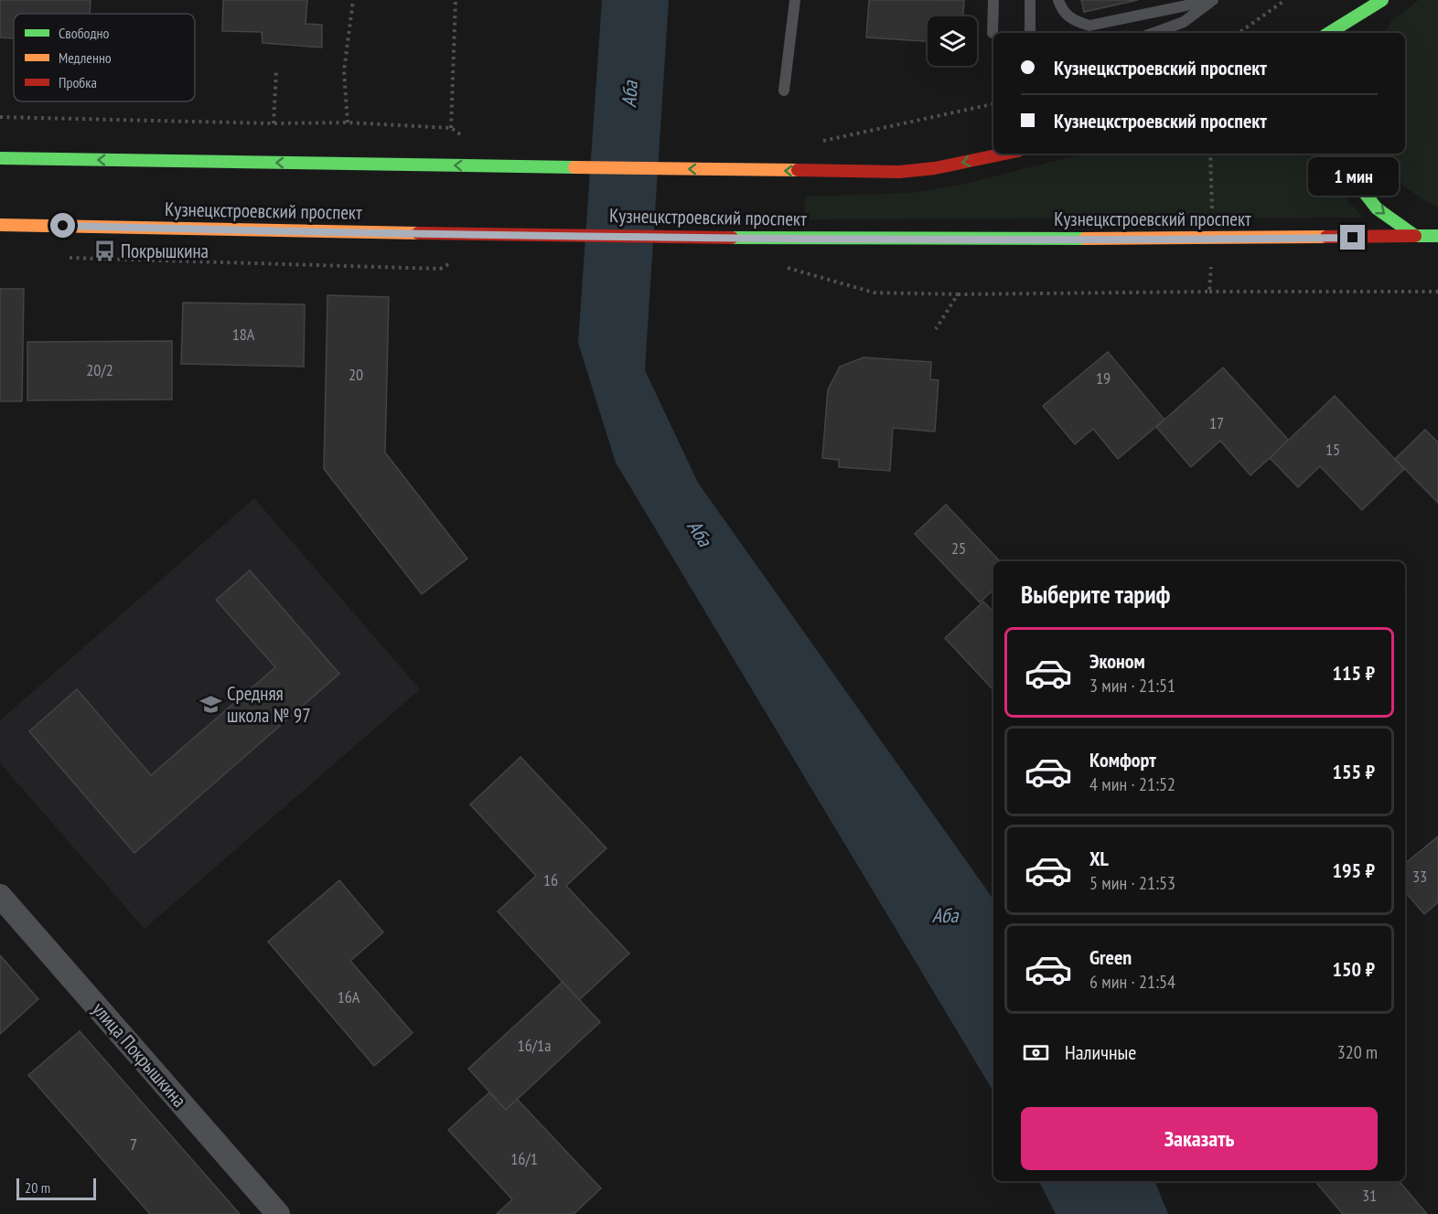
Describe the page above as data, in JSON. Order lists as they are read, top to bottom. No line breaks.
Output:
{"streets":{"main road":["Кузнецкстроевский проспект"],"street":["улица Покрышкина"]},"water":["Аба"],"places":{"bus stop":["Покрышкина"],"school or university":["Средняя школа № 97"]},"house_numbers":["18А","20/2","20","19","17","15","25","33","16","16А","16/1а","7","16/1","31"],"legend":["Свободно","Медленно","Пробка"],"scale_bar":"20 m","page":{"banner":["Кузнецкстроевский проспект","Кузнецкстроевский проспект"],"bubble":"1 мин","heading":"Выберите тариф","list":[{"name":"Эконом","note":"3 мин · 21:51","value":"115 ₽"},{"name":"Комфорт","note":"4 мин · 21:52","value":"155 ₽"},{"name":"XL","note":"5 мин · 21:53","value":"195 ₽"},{"name":"Green","note":"6 мин · 21:54","value":"150 ₽"}],"pay":["Наличные","320 m"],"buttons":"Заказать","scale":"20 m"}}
